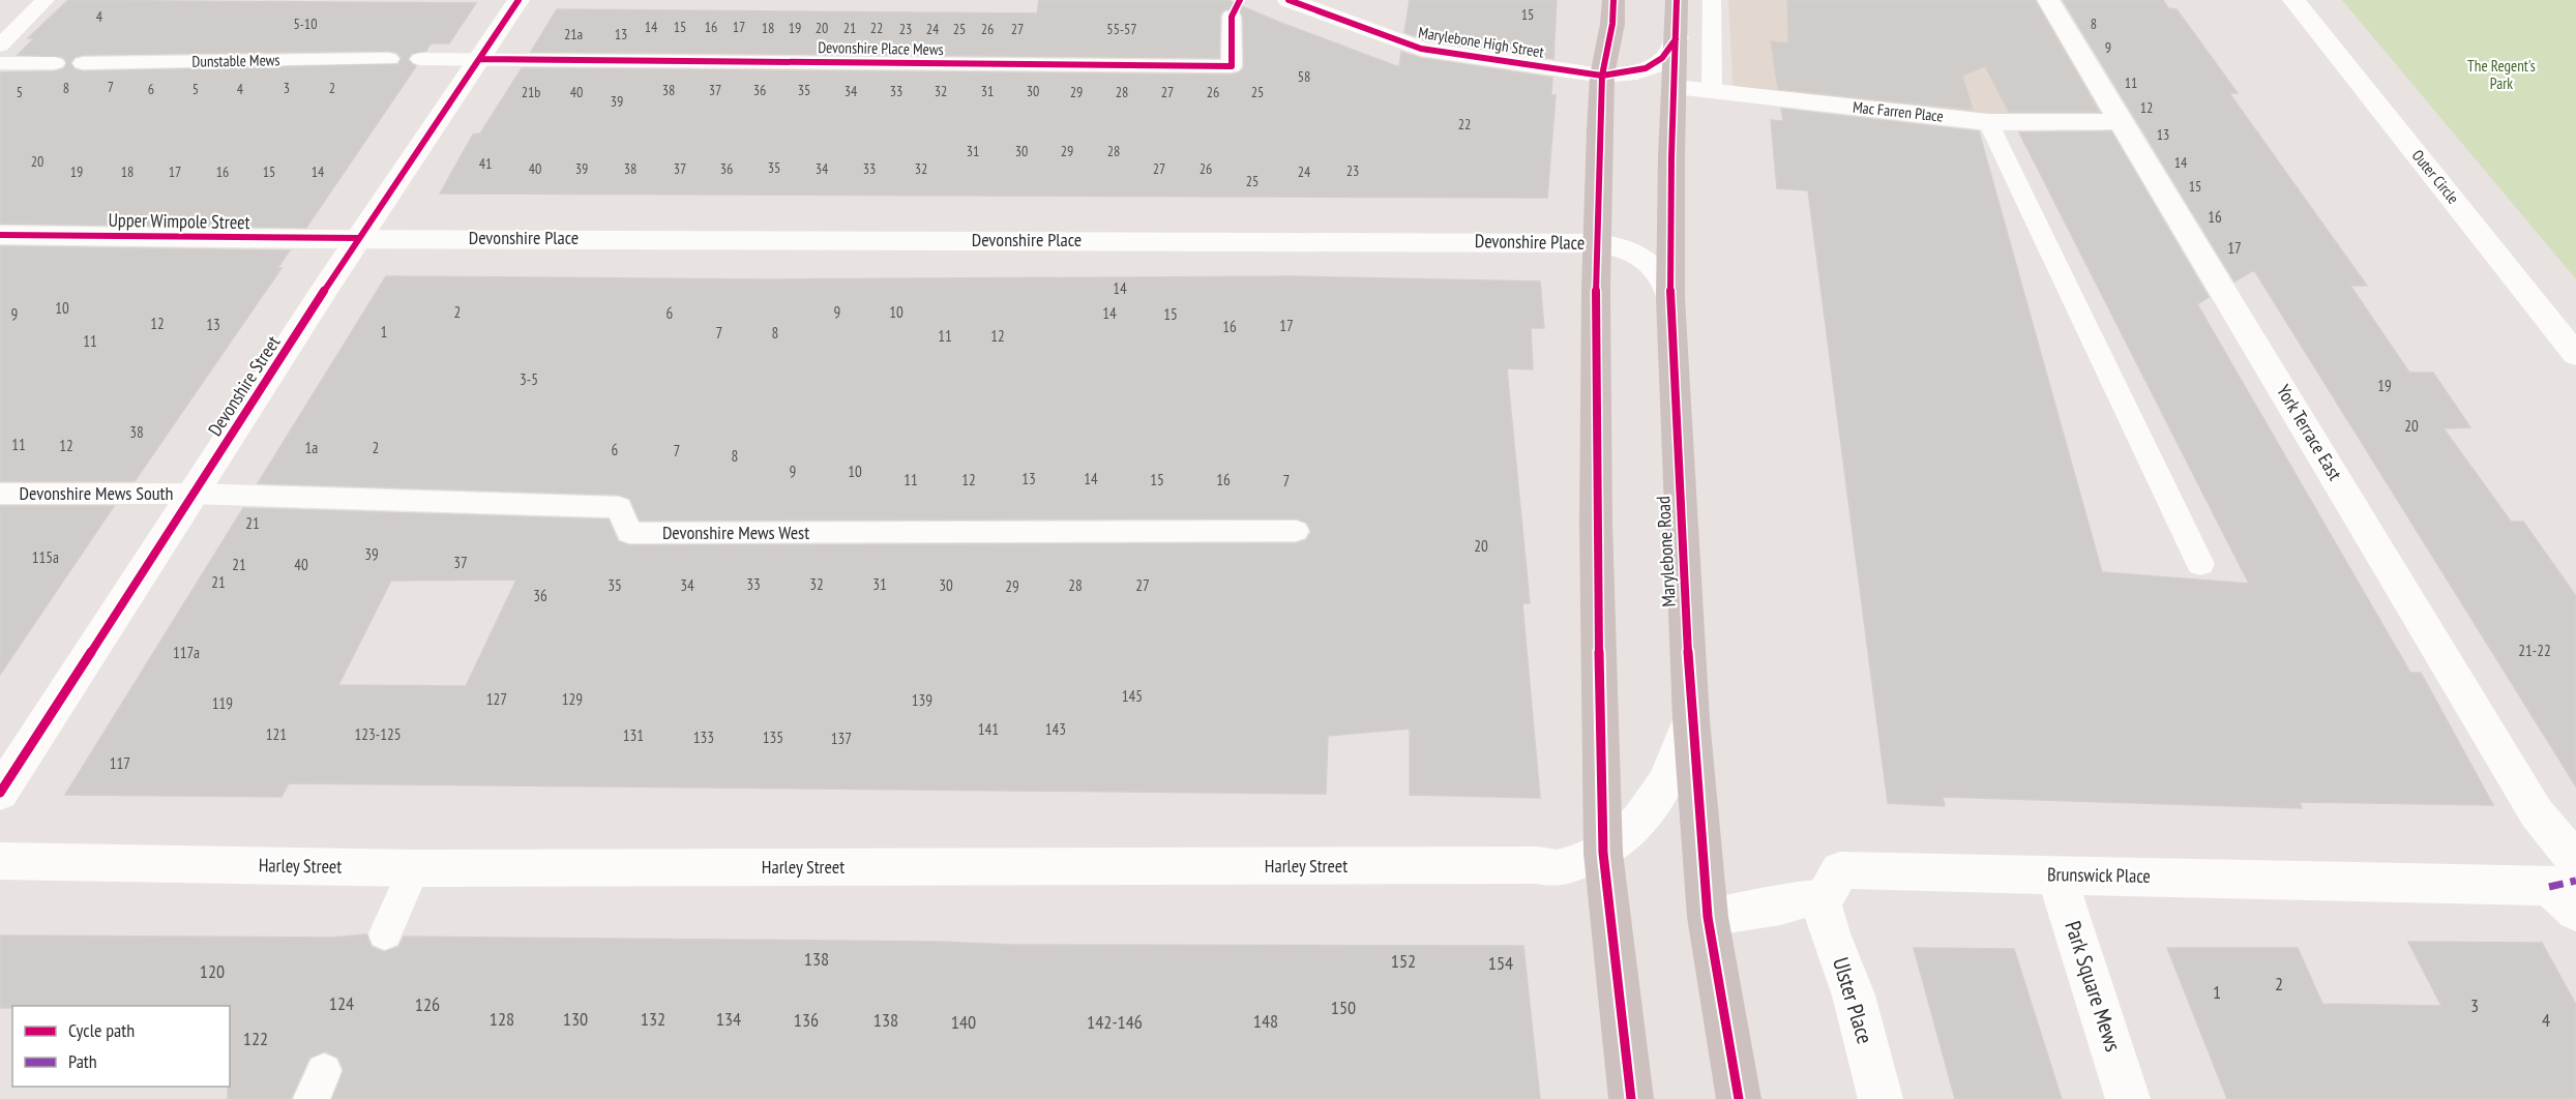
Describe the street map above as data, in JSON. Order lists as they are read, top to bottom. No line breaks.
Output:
{"streets":{"highway":["Marylebone Road"],"street":["Marylebone High Street","Mac Farren Place","Outer Circle","Upper Wimpole Street","Devonshire Place","Devonshire Street","York Terrace East","Harley Street","Brunswick Place","Park Square Mews","Ulster Place"],"lane":["Devonshire Place Mews","Dunstable Mews","Devonshire Mews South","Devonshire Mews West"]},"crossings":[["Marylebone High Street","Marylebone Road"],["Devonshire Place Mews","Devonshire Street"],["Mac Farren Place","York Terrace East"],["Mac Farren Place","Marylebone Road"],["Upper Wimpole Street","Devonshire Place"],["Upper Wimpole Street","Devonshire Street"],["Devonshire Place","Devonshire Street"],["Devonshire Place","Marylebone Road"],["Devonshire Street","Devonshire Mews South"],["Devonshire Street","Devonshire Mews West"],["York Terrace East","Brunswick Place"],["Devonshire Mews South","Devonshire Mews West"],["Brunswick Place","Park Square Mews"],["Brunswick Place","Ulster Place"]],"parks":["The Regent's Park"],"house_numbers":["15","4","5-10","8","14","15","16","17","18","19","20","21","22","23","24","25","26","27","55-57","21a","13","9","58","11","7","8","3","2","6","5","4","38","37","36","35","34","33","32","31","30","5","21b","40","29","28","27","26","25","39","12","22","13","31","30","29","28","20","14","41","35","40","39","38","37","36","34","33","32","27","26","23","19","18","17","16","15","14","24","25","15","16","17","14","10","2","9","10","6","14","9","15","12","13","17","16","1","7","8","11","12","11","3-5","19","20","38","11","12","1a","2","6","7","8","9","10","13","14","11","12","15","16","7","21","20","39","115a","37","21","40","21","33","32","31","35","34","30","28","27","29","36","21-22","117a","145","127","129","139","119","141","143","121","123-125","131","133","135","137","117","138","152","154","120","2","1","124","126","3","150","128","130","132","134","136","138","4","148","140","142-146","122"],"legend":["Cycle path","Path"]}
